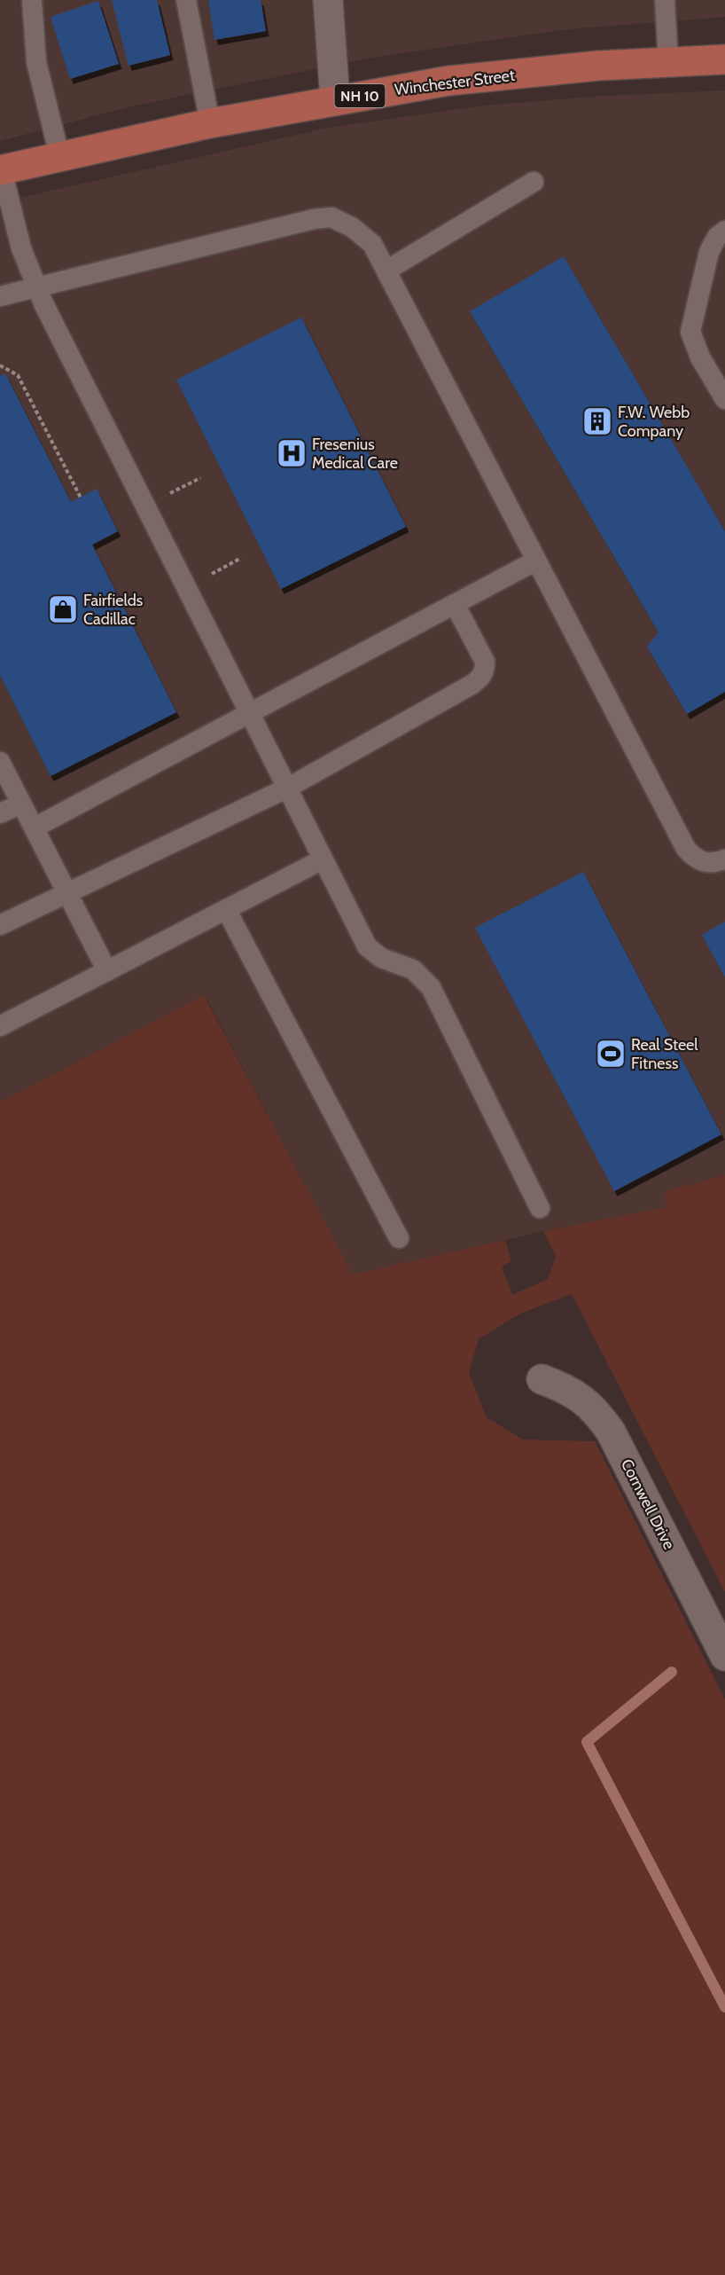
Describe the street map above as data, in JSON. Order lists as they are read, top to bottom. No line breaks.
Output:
{"streets":{"main road":["Winchester Street","NH 10"],"street":["Cornwell Drive"]},"places":{"building":["F.W. Webb Company"],"hospital":["Fresenius Medical Care"],"shop":["Fairfields Cadillac"],"sports":["Real Steel Fitness"]}}
